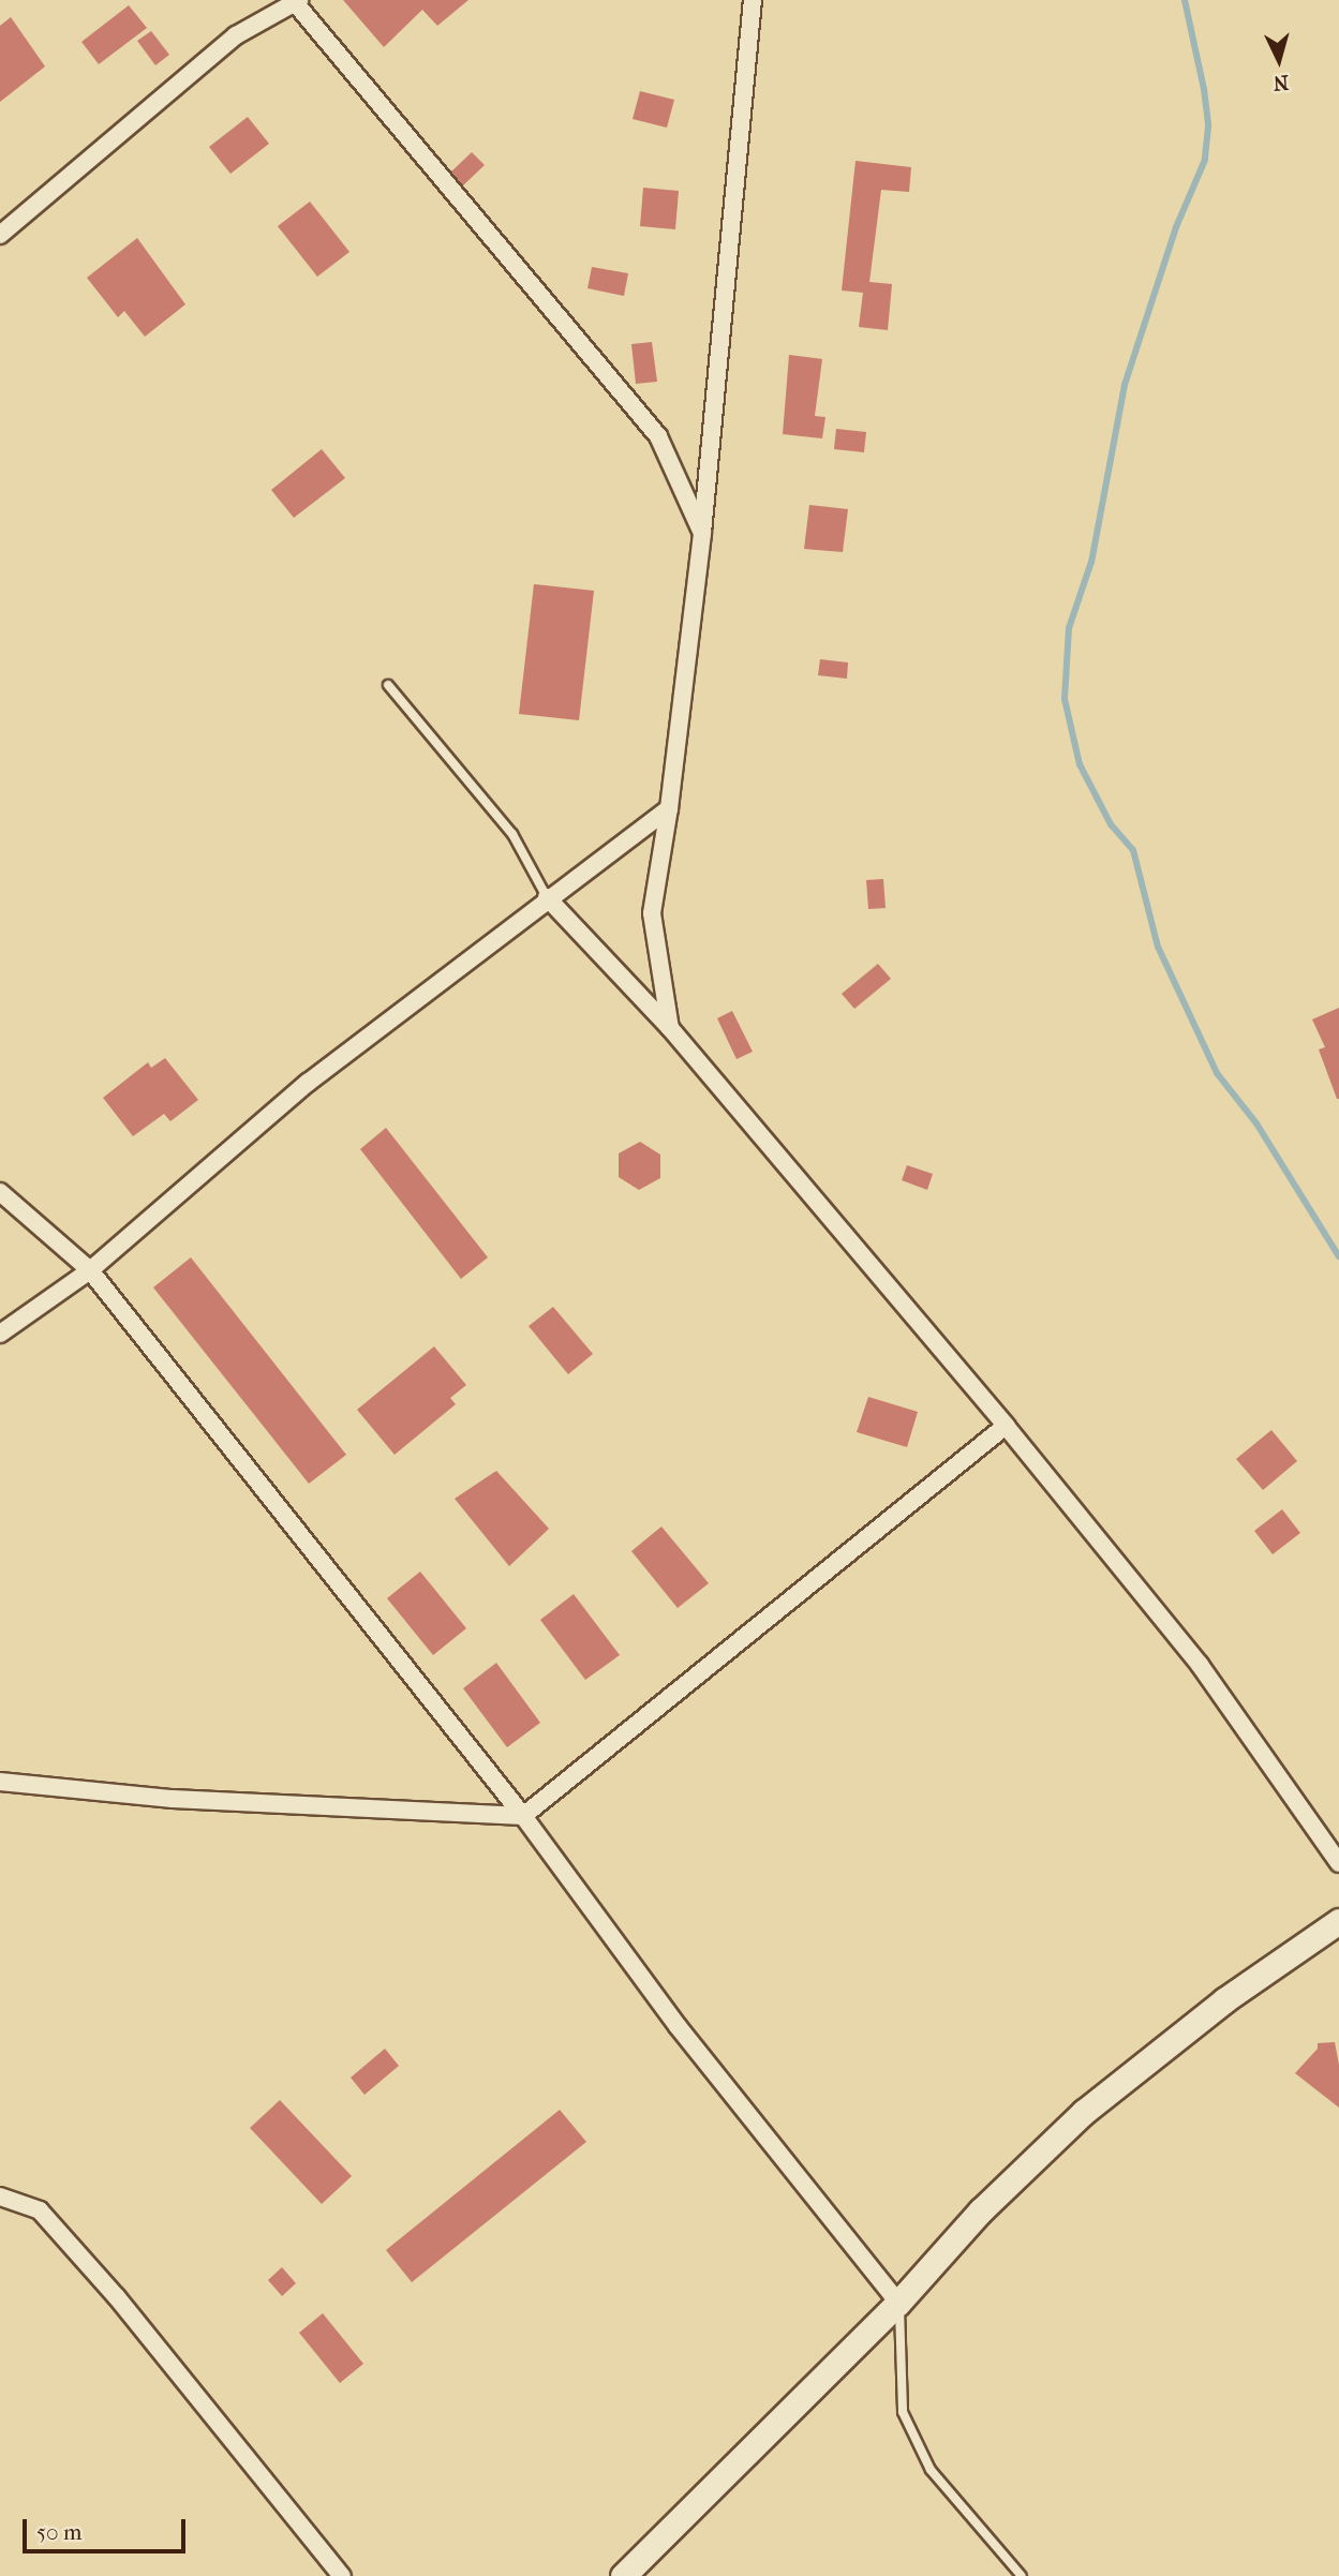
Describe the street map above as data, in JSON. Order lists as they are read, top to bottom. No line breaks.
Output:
{"scale_bar":"50 m","north":"bottom"}
